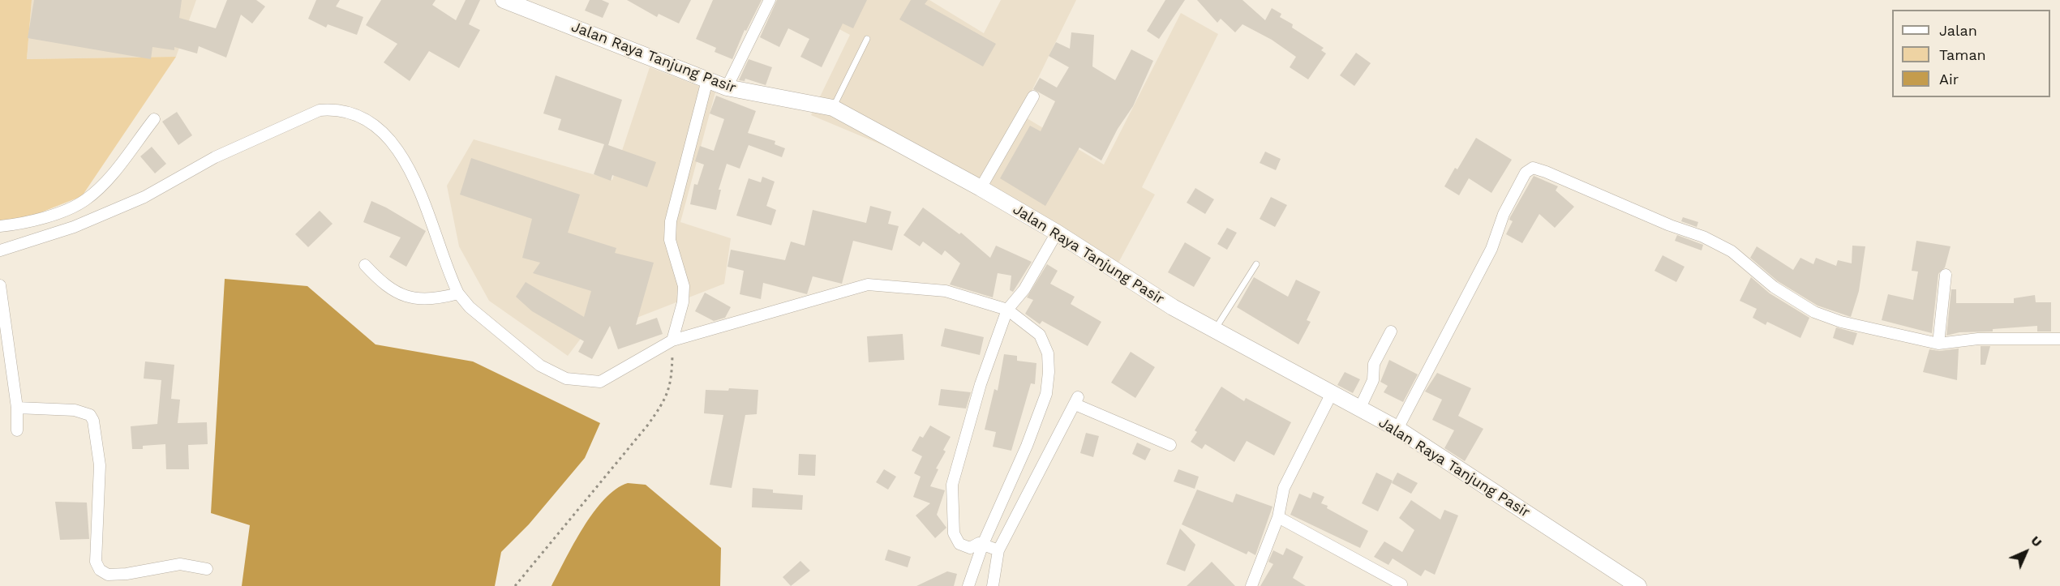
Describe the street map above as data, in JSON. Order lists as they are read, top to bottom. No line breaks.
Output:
{"streets":{"street":["Jalan Raya Tanjung Pasir"]},"legend":["Jalan","Taman","Air"],"north":"top right"}
